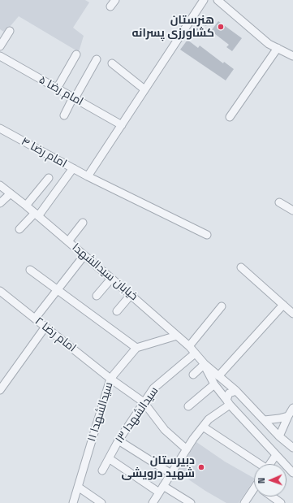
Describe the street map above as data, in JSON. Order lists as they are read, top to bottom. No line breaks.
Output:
{"streets":{"street":["امام رضا ۵","امام رضا ۴","خیابان سیدالشهدا","امام رضا ۲","سیدالشهدا ۱۱","سیدالشهدا ۱۳"]},"crossings":[["خیابان سیدالشهدا","سیدالشهدا ۱۳"],["امام رضا ۲","سیدالشهدا ۱۱"],["امام رضا ۲","سیدالشهدا ۱۳"]],"places":["هنرستان کشاورزی پسرانه","دبیرستان شهید درویشی"],"north":"left"}
